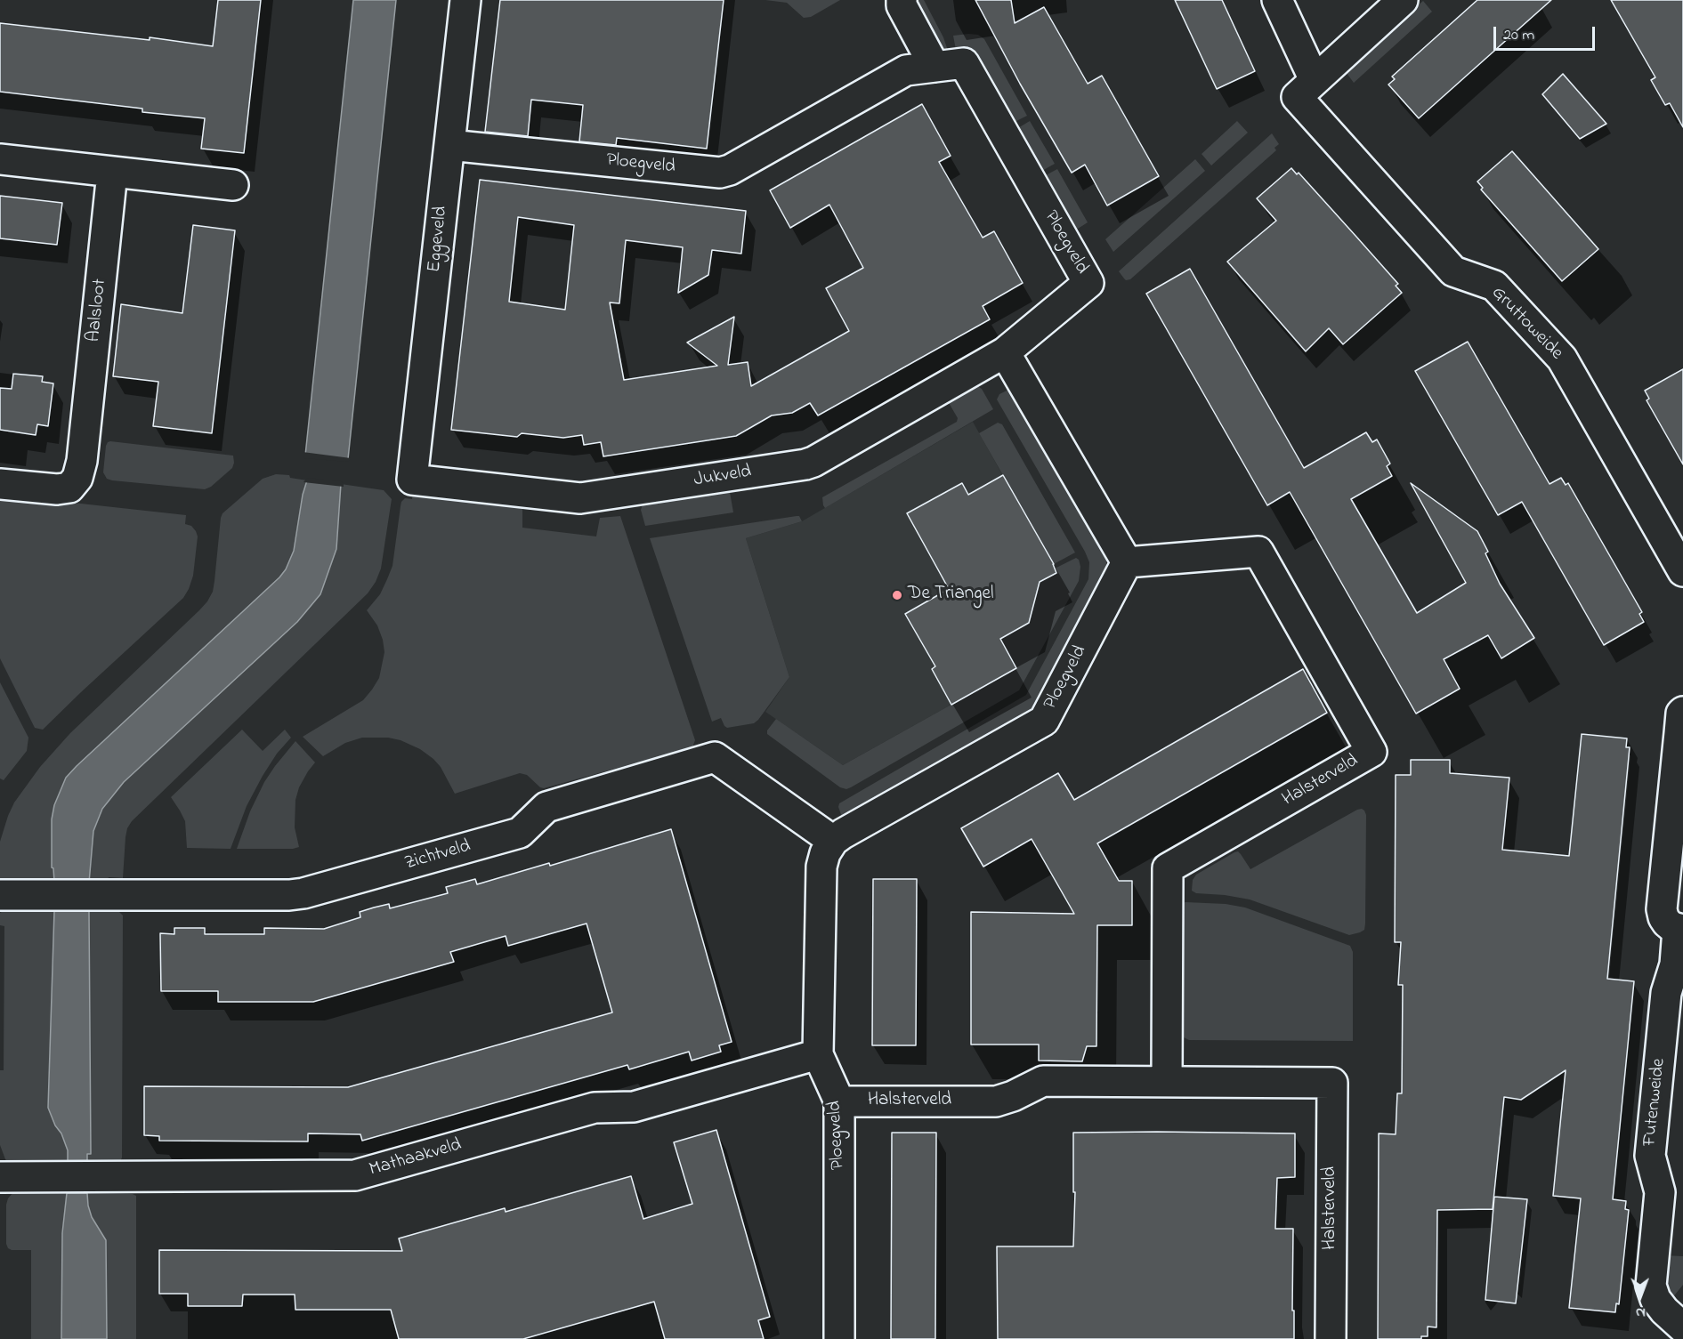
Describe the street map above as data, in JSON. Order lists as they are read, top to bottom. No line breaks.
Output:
{"streets":{"street":["Ploegveld","Eggeveld","Aalsloot","Gruttoweide","Jukveld","Halsterveld","Zichtveld","Futenweide","Mathaakveld"]},"crossings":[["Ploegveld","Eggeveld"],["Ploegveld","Jukveld"],["Ploegveld","Halsterveld"],["Ploegveld","Zichtveld"],["Ploegveld","Mathaakveld"],["Eggeveld","Jukveld"]],"places":["De Triangel"],"scale_bar":"20 m","north":"bottom"}
